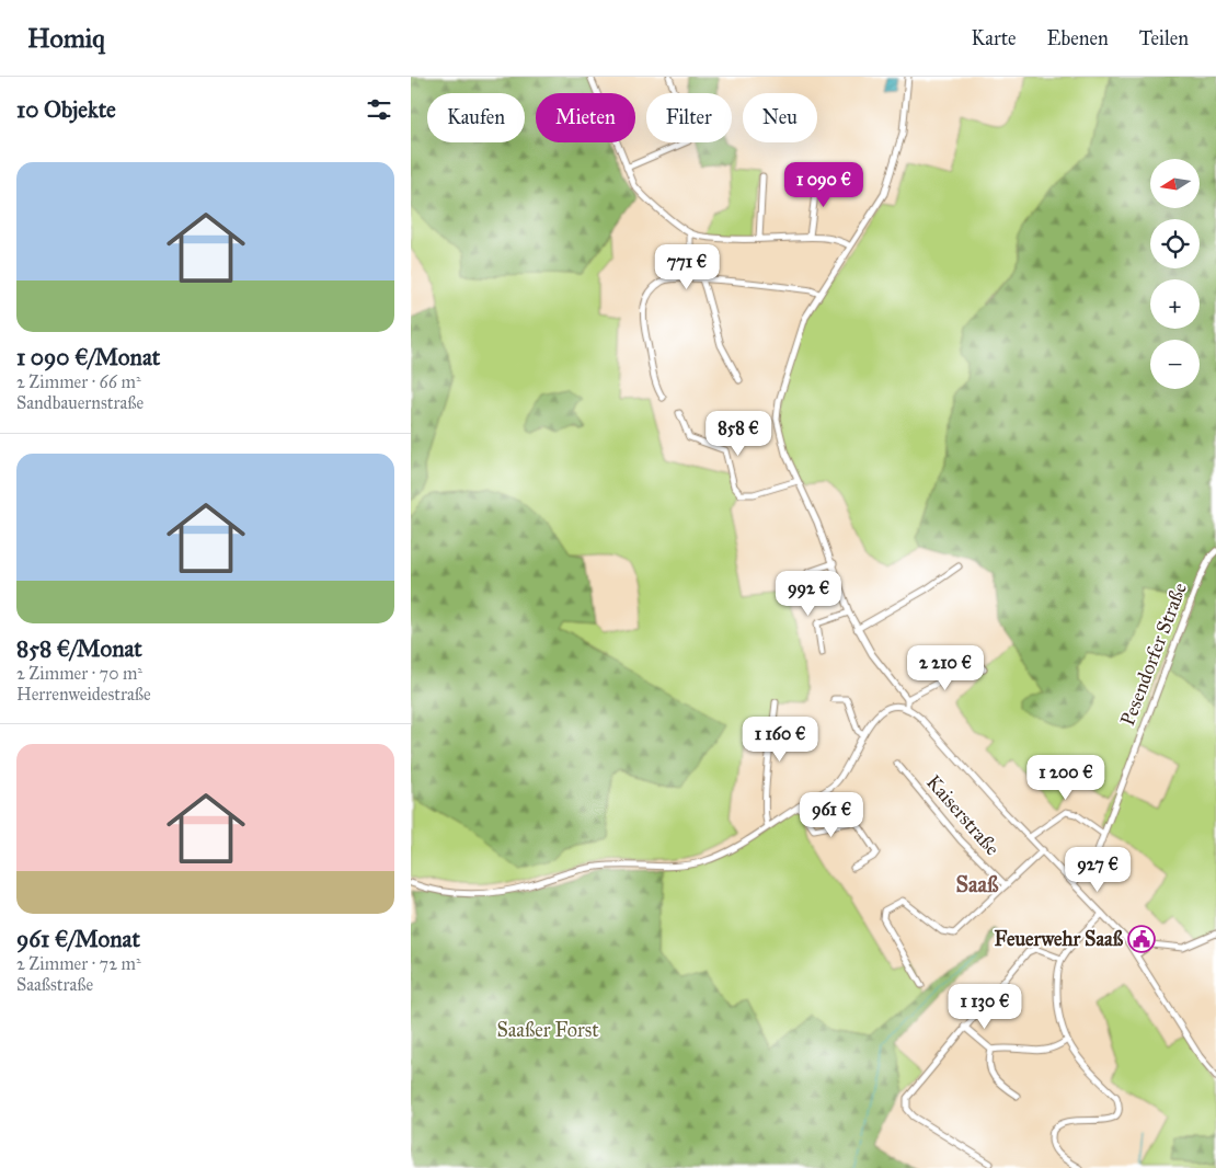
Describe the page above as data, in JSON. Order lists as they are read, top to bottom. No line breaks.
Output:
{"streets":{"street":["Pesendorfer Straße","Kaiserstraße"]},"districts":["Saaß"],"parks":["Saaßer Forst"],"places":{"public building":["Feuerwehr Saaß"]},"north":"left","page":{"header":"Homiq","nav":["Karte","Ebenen","Teilen"],"heading":"10 Objekte","chip":["Kaufen","Mieten","Filter","Neu"],"list":[{"name":"1 090 €/Monat","note":"2 Zimmer · 66 m² · Sandbauernstraße"},{"name":"858 €/Monat","note":"2 Zimmer · 70 m² · Herrenweidestraße"},{"name":"961 €/Monat","note":"2 Zimmer · 72 m² · Saaßstraße"}],"map_buttons":["+","−"],"price":["1 090 €","771 €","858 €","992 €","2 210 €","1 160 €","1 200 €","961 €","927 €","1 130 €"]}}
